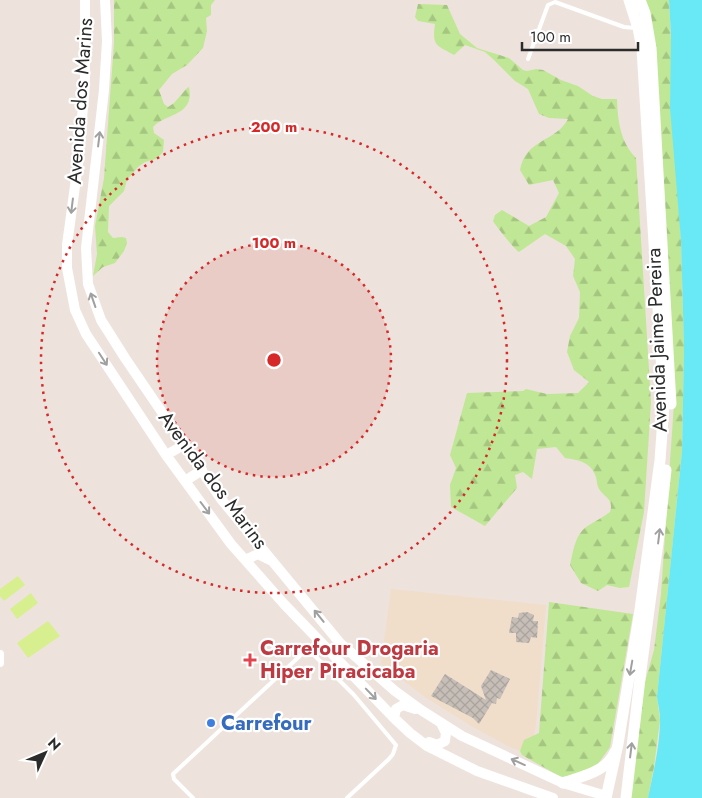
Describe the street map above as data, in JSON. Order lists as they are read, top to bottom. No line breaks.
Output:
{"streets":{"main road":["Avenida Jaime Pereira"],"street":["Avenida dos Marins"]},"crossings":[["Avenida dos Marins","Avenida Jaime Pereira"]],"places":{"health":["Carrefour Drogaria Hiper Piracicaba"],"other":["Carrefour"]},"scale_bar":"100 m","north":"top right","rings":["200 m","100 m"]}
